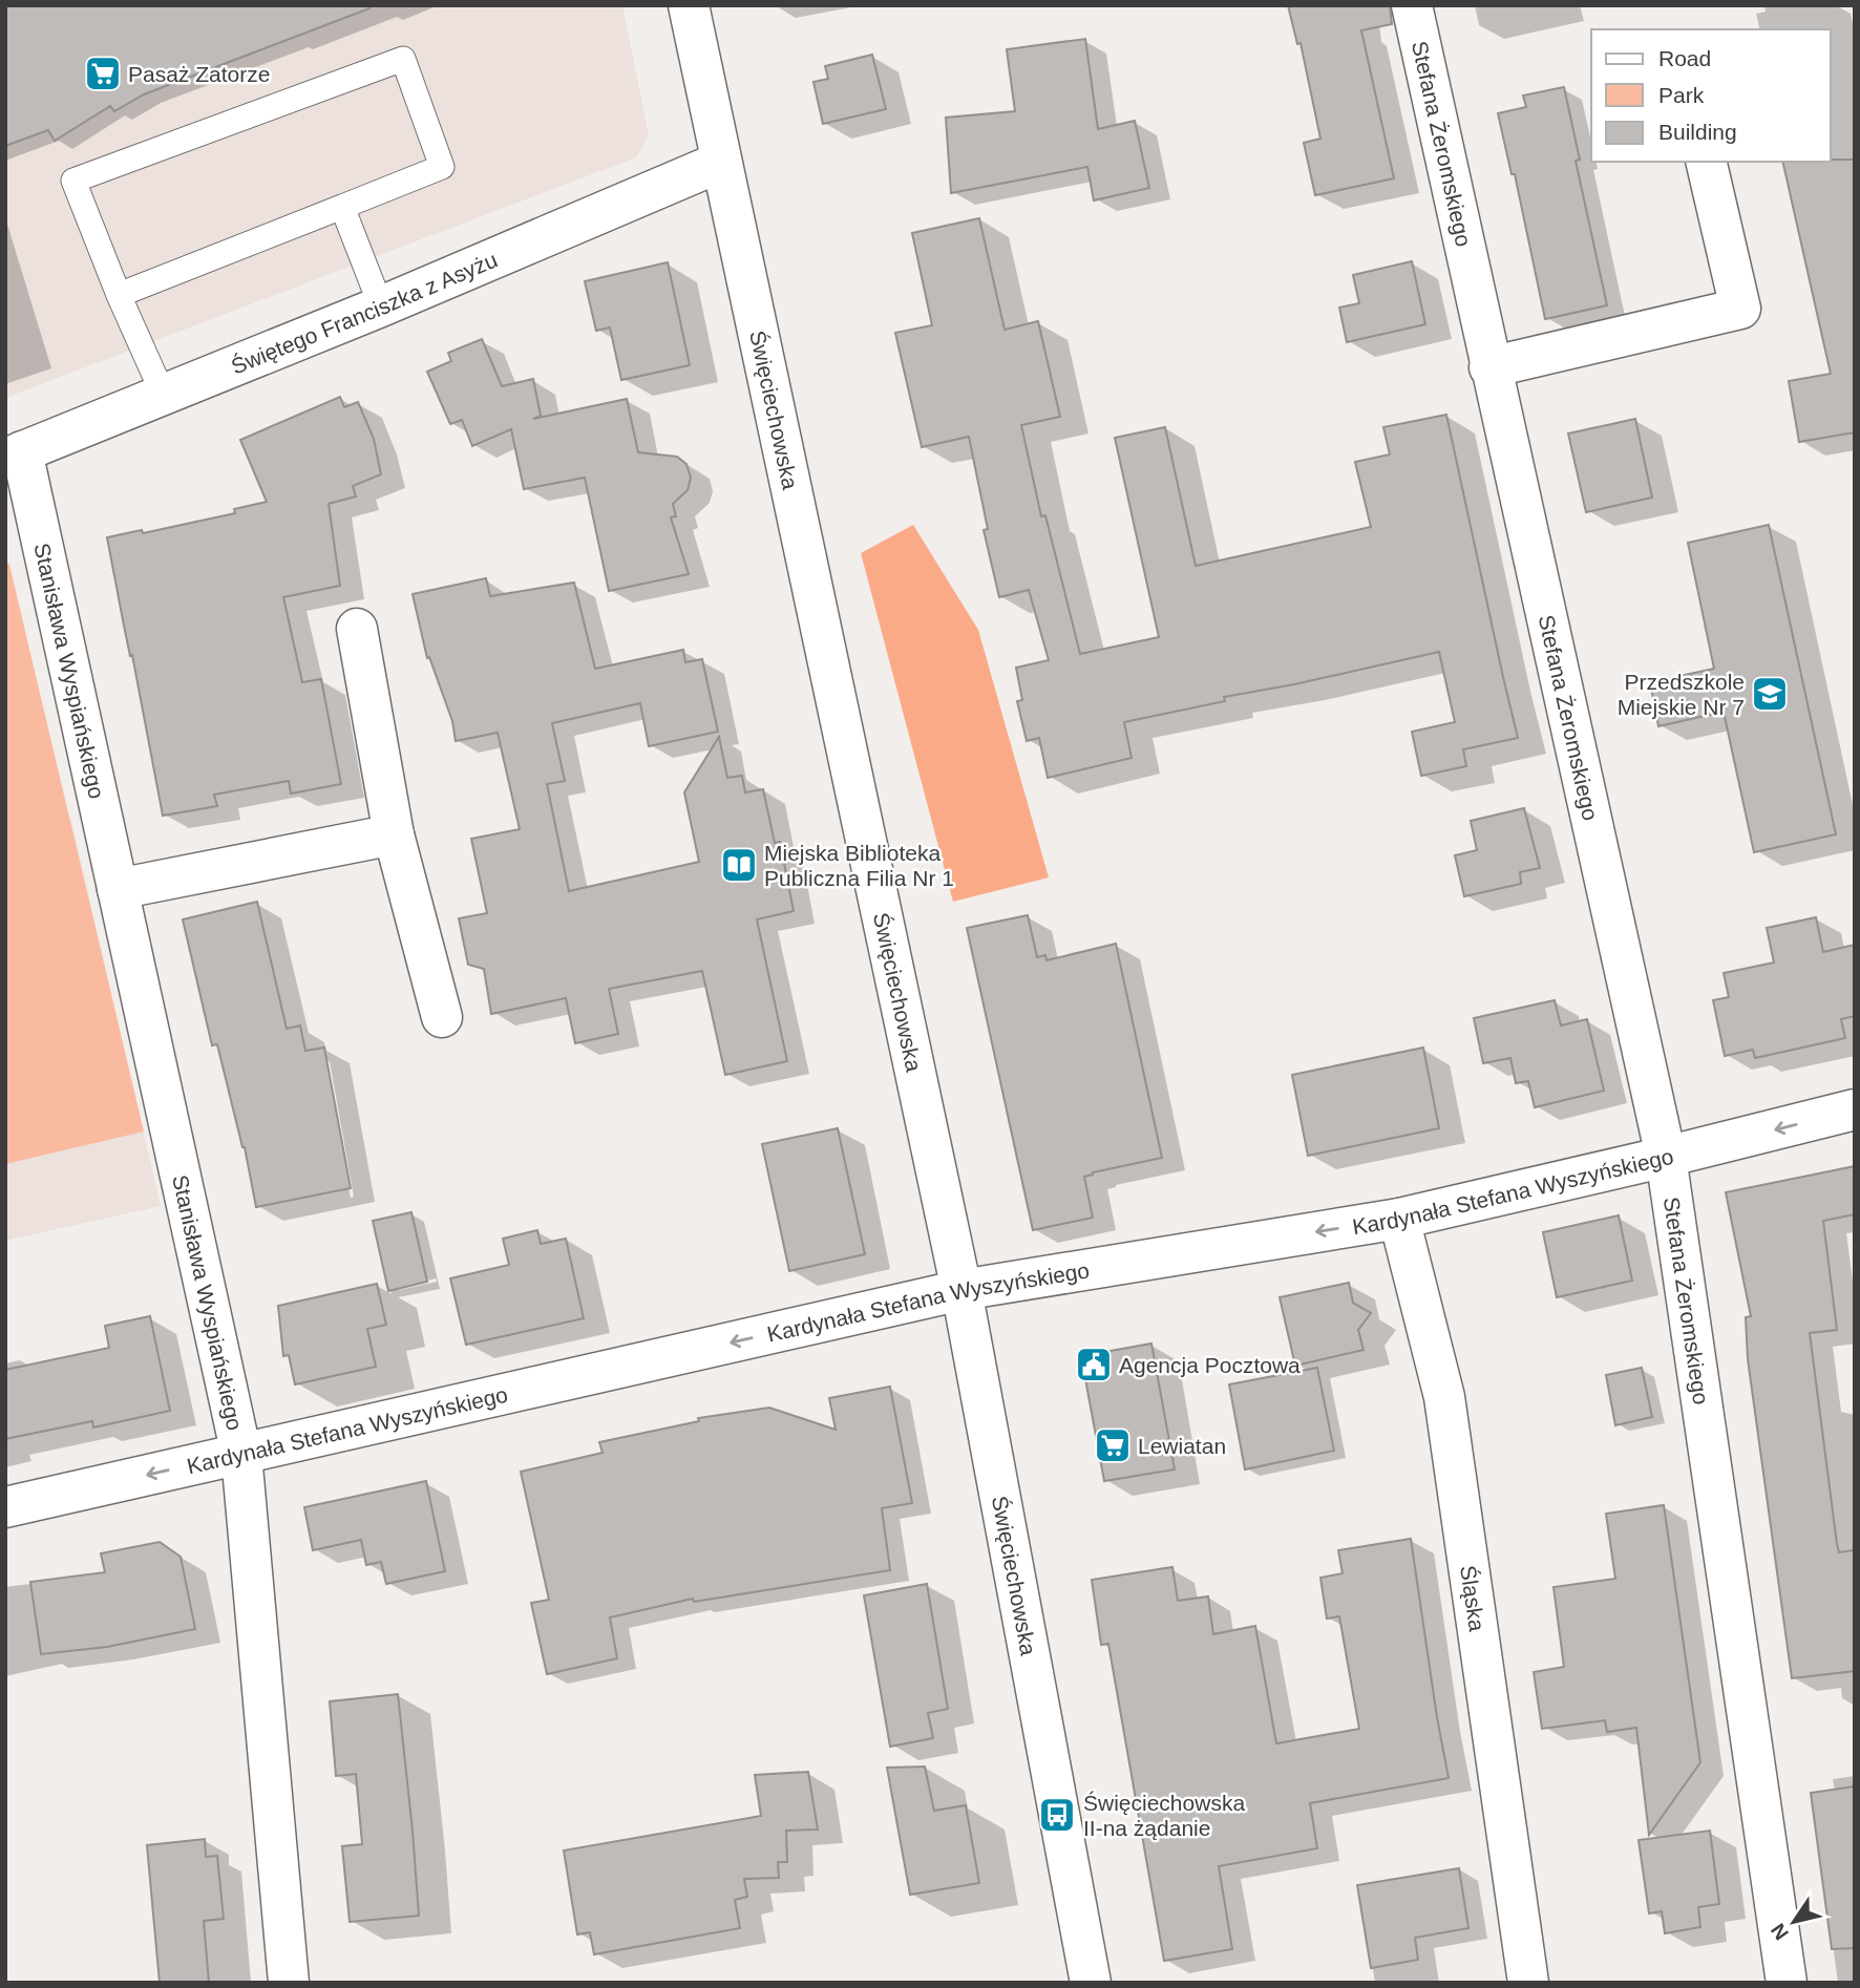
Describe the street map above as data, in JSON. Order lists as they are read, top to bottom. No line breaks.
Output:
{"streets":{"street":["Stefana Żeromskiego","Świętego Franciszka z Asyżu","Święciechowska","Stanisława Wyspiańskiego","Kardynała Stefana Wyszyńskiego","Śląska"]},"crossings":[["Stefana Żeromskiego","Kardynała Stefana Wyszyńskiego"],["Świętego Franciszka z Asyżu","Święciechowska"],["Świętego Franciszka z Asyżu","Stanisława Wyspiańskiego"],["Święciechowska","Kardynała Stefana Wyszyńskiego"],["Stanisława Wyspiańskiego","Kardynała Stefana Wyszyńskiego"],["Kardynała Stefana Wyszyńskiego","Śląska"]],"one_way":["Kardynała Stefana Wyszyńskiego"],"places":{"supermarket":["Pasaż Zatorze","Lewiatan"],"school or university":["Przedszkole Miejskie Nr 7"],"library":["Miejska Biblioteka Publiczna Filia Nr 1"],"public building":["Agencja Pocztowa"],"bus stop":["Święciechowska II-na żądanie"]},"legend":["Road","Park","Building"],"north":"bottom left"}
